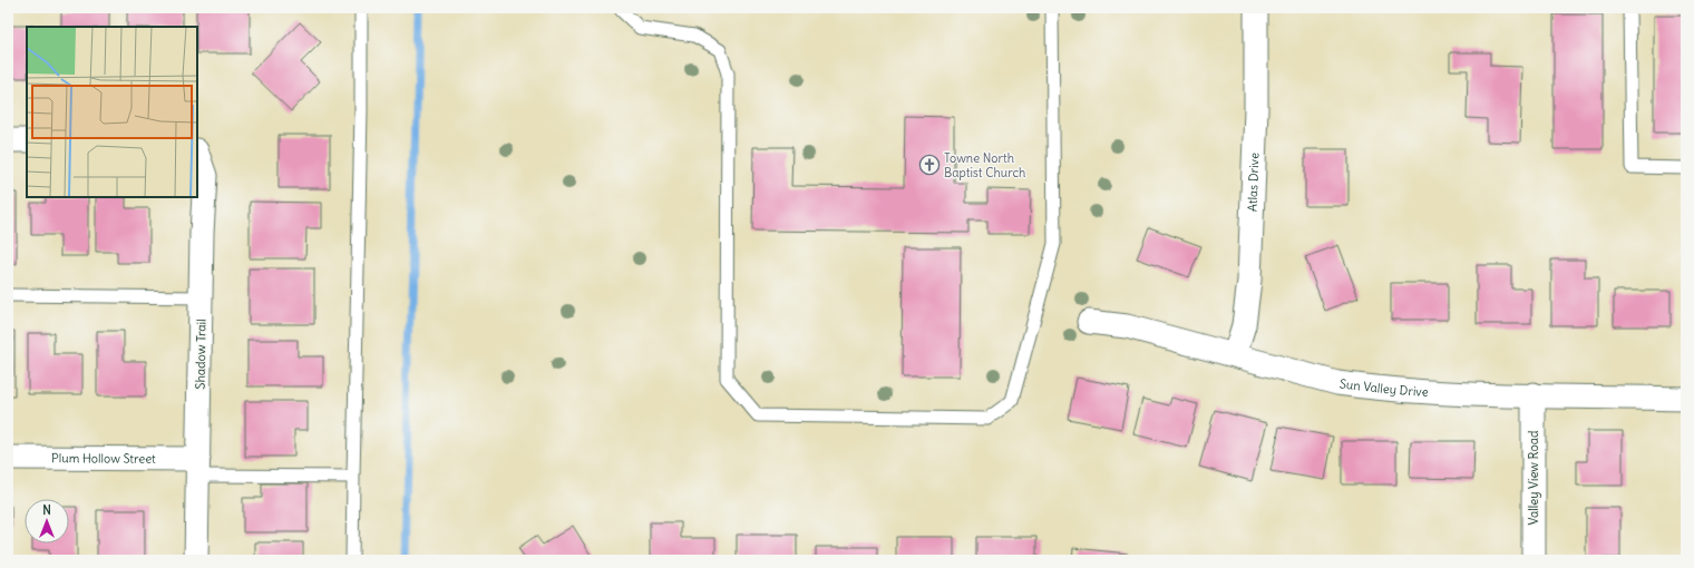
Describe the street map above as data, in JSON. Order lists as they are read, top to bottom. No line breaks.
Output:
{"streets":{"street":["Atlas Drive","Shadow Trail","Sun Valley Drive","Plum Hollow Street","Valley View Road"]},"crossings":[["Atlas Drive","Sun Valley Drive"],["Shadow Trail","Plum Hollow Street"],["Sun Valley Drive","Valley View Road"]],"places":{"church":["Towne North Baptist Church"]},"north":"top"}
